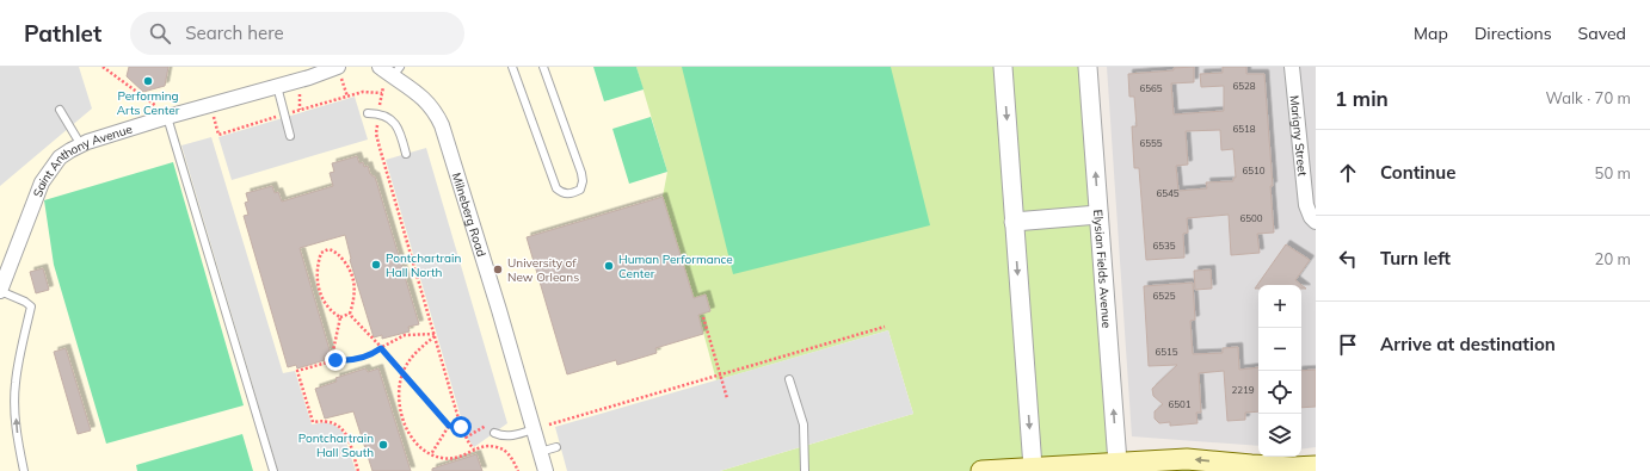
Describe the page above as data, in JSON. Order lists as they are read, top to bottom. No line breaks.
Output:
{"streets":{"street":["Marigny Street","Saint Anthony Avenue","Milneberg Road","Elysian Fields Avenue"]},"places":["Performing Arts Center","Pontchartrain Hall North","Human Performance Center","University of New Orleans","Pontchartrain Hall South"],"house_numbers":["6528","6565","6518","6555","6510","6545","6500","6535","6525","6515","2219","6501"],"page":{"header":"Pathlet","search":"Search here","nav":["Map","Directions","Saved"],"heading":["1 min","Walk · 70 m"],"list":[["Continue","50 m"],["Turn left","20 m"],"Arrive at destination"],"map_buttons":["+","−"]}}
